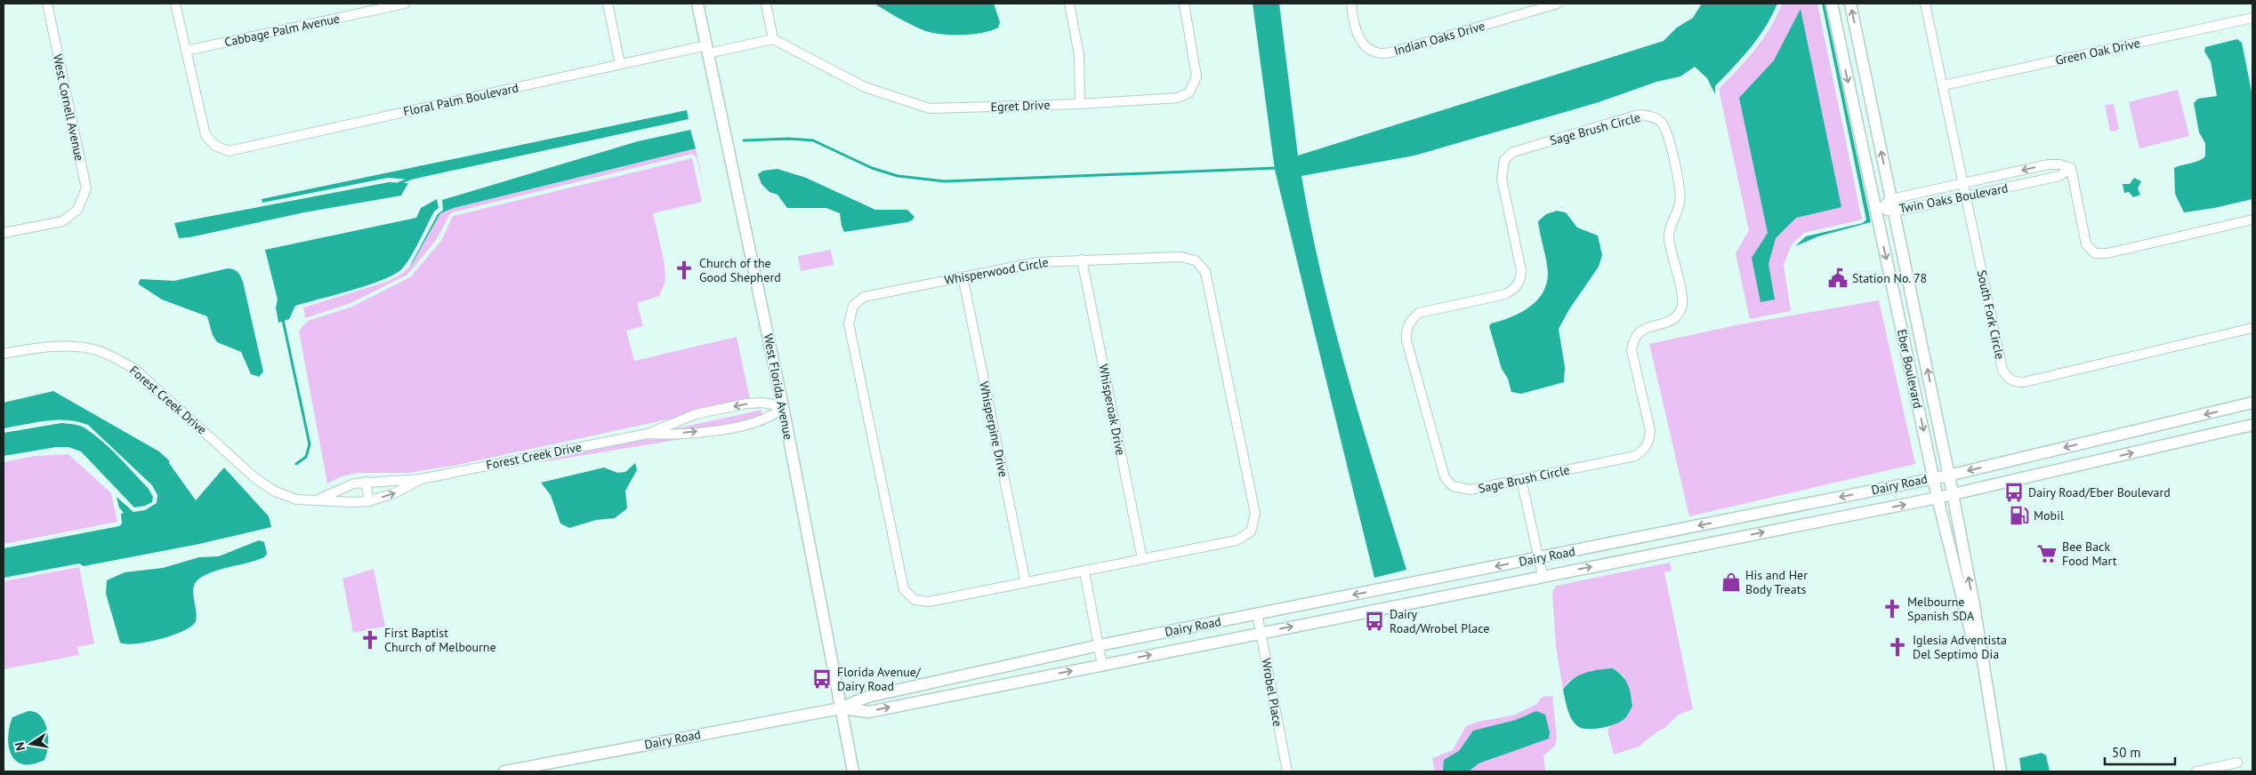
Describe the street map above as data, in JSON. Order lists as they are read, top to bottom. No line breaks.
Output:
{"streets":{"street":["Cabbage Palm Avenue","Indian Oaks Drive","Green Oak Drive","Floral Palm Boulevard","Egret Drive","West Cornell Avenue","Sage Brush Circle","Twin Oaks Boulevard","Whisperwood Circle","South Fork Circle","Eber Boulevard","West Florida Avenue","Forest Creek Drive","Whisperoak Drive","Whisperpine Drive","Dairy Road","Wrobel Place"]},"crossings":[["Cabbage Palm Avenue","Floral Palm Boulevard"],["Green Oak Drive","South Fork Circle"],["Floral Palm Boulevard","West Florida Avenue"],["Twin Oaks Boulevard","South Fork Circle"],["Twin Oaks Boulevard","Eber Boulevard"],["Whisperwood Circle","Whisperoak Drive"],["Whisperwood Circle","Whisperpine Drive"],["Eber Boulevard","Dairy Road"],["West Florida Avenue","Forest Creek Drive"],["West Florida Avenue","Dairy Road"],["Dairy Road","Wrobel Place"]],"places":{"church":["Church of the Good Shepherd","Melbourne Spanish SDA","First Baptist Church of Melbourne","Iglesia Adventista Del Septimo Dia"],"public building":["Station No. 78"],"bus stop":["Dairy Road/Eber Boulevard","Dairy Road/Wrobel Place","Florida Avenue/ Dairy Road"],"fuel station":["Mobil"],"supermarket":["Bee Back Food Mart"],"shop":["His and Her Body Treats"]},"scale_bar":"50 m","north":"left"}
